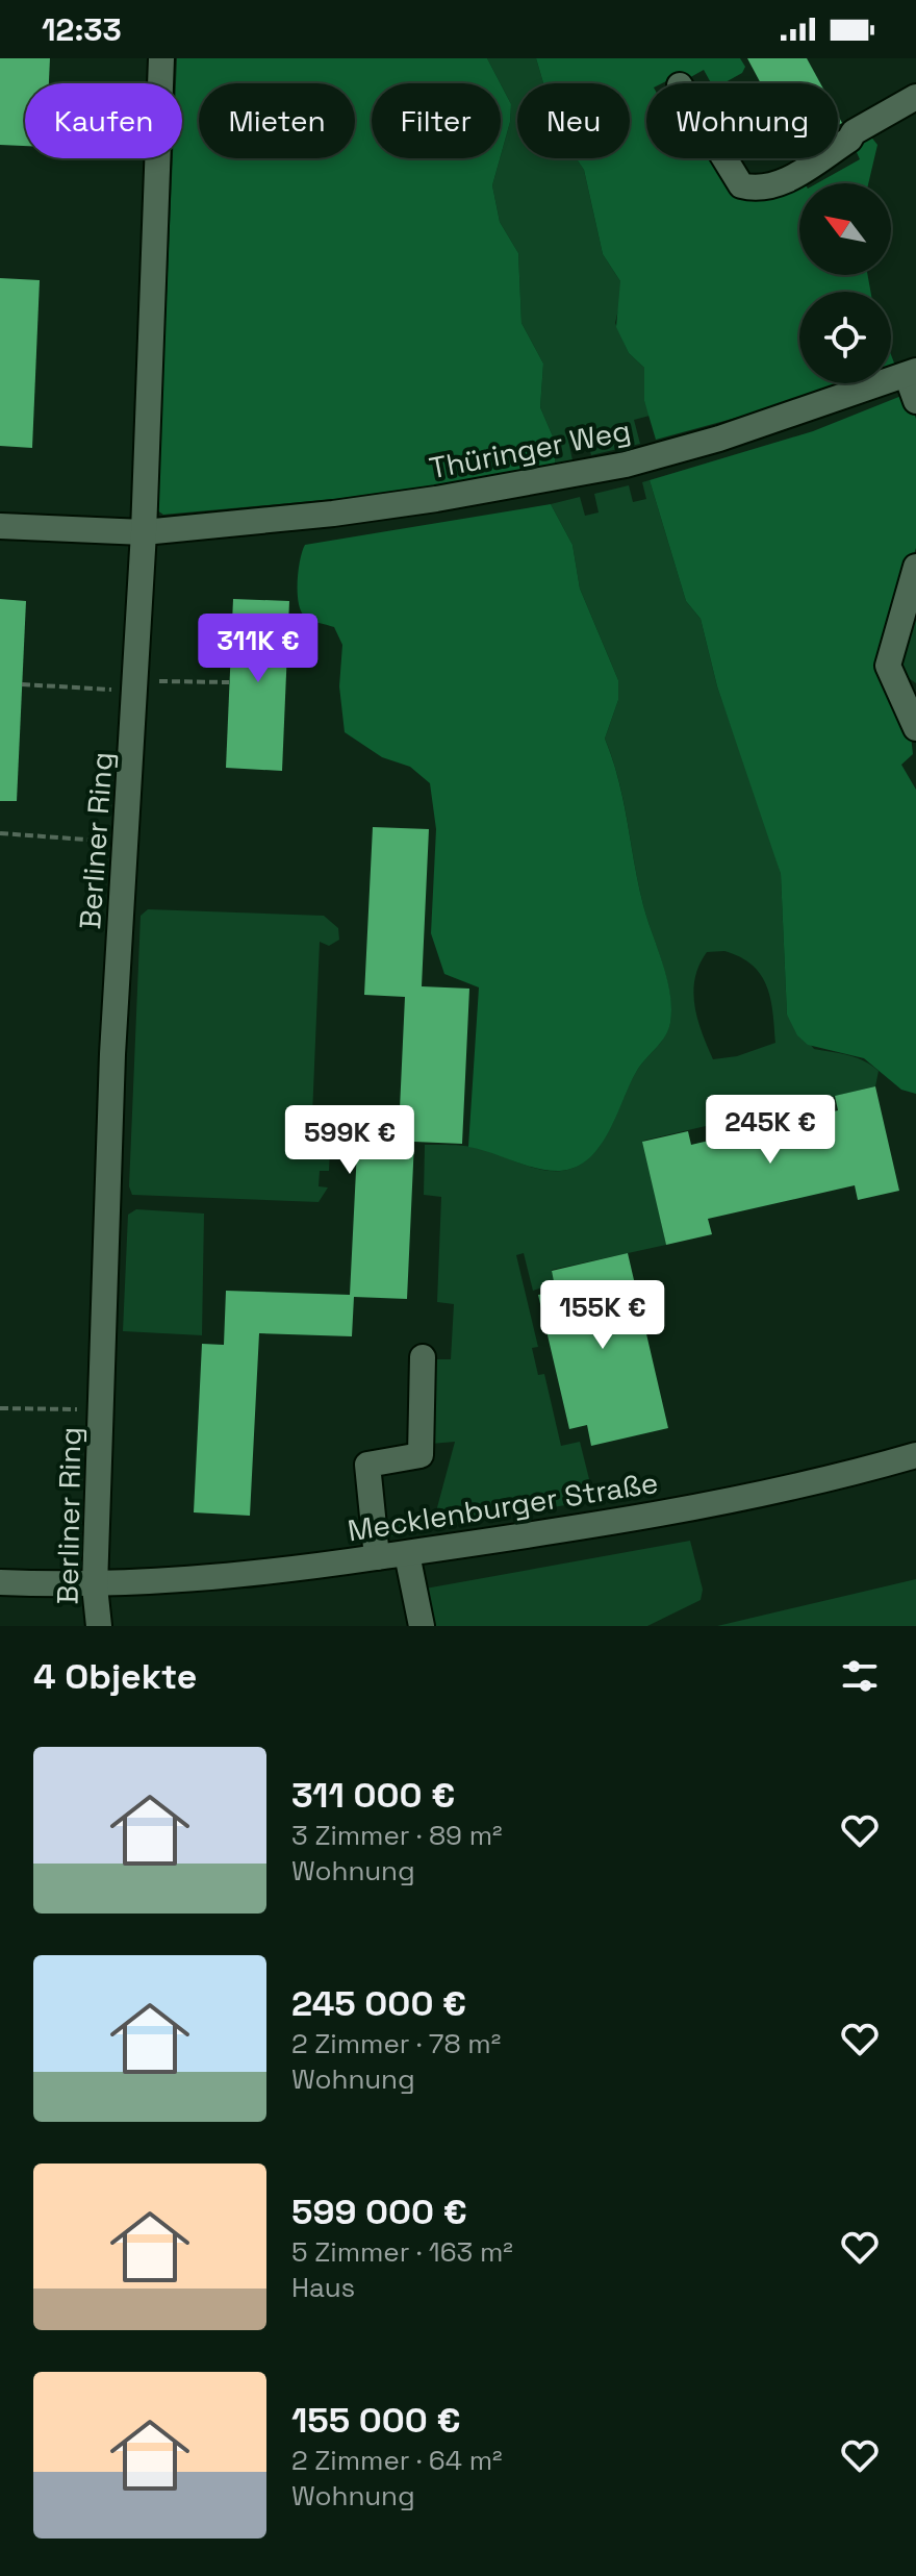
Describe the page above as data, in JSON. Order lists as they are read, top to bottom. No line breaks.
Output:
{"streets":{"lane":["Thüringer Weg","Berliner Ring","Mecklenburger Straße"]},"crossings":[["Thüringer Weg","Berliner Ring"],["Berliner Ring","Mecklenburger Straße"]],"north":"top left","page":{"status":"12:33","chip":["Kaufen","Mieten","Filter","Neu","Wohnung"],"price":["311K €","245K €","599K €","155K €"],"heading":"4 Objekte","list":[{"name":"311 000 €","note":"3 Zimmer · 89 m² · Wohnung"},{"name":"245 000 €","note":"2 Zimmer · 78 m² · Wohnung"},{"name":"599 000 €","note":"5 Zimmer · 163 m² · Haus"},{"name":"155 000 €","note":"2 Zimmer · 64 m² · Wohnung"}]}}
